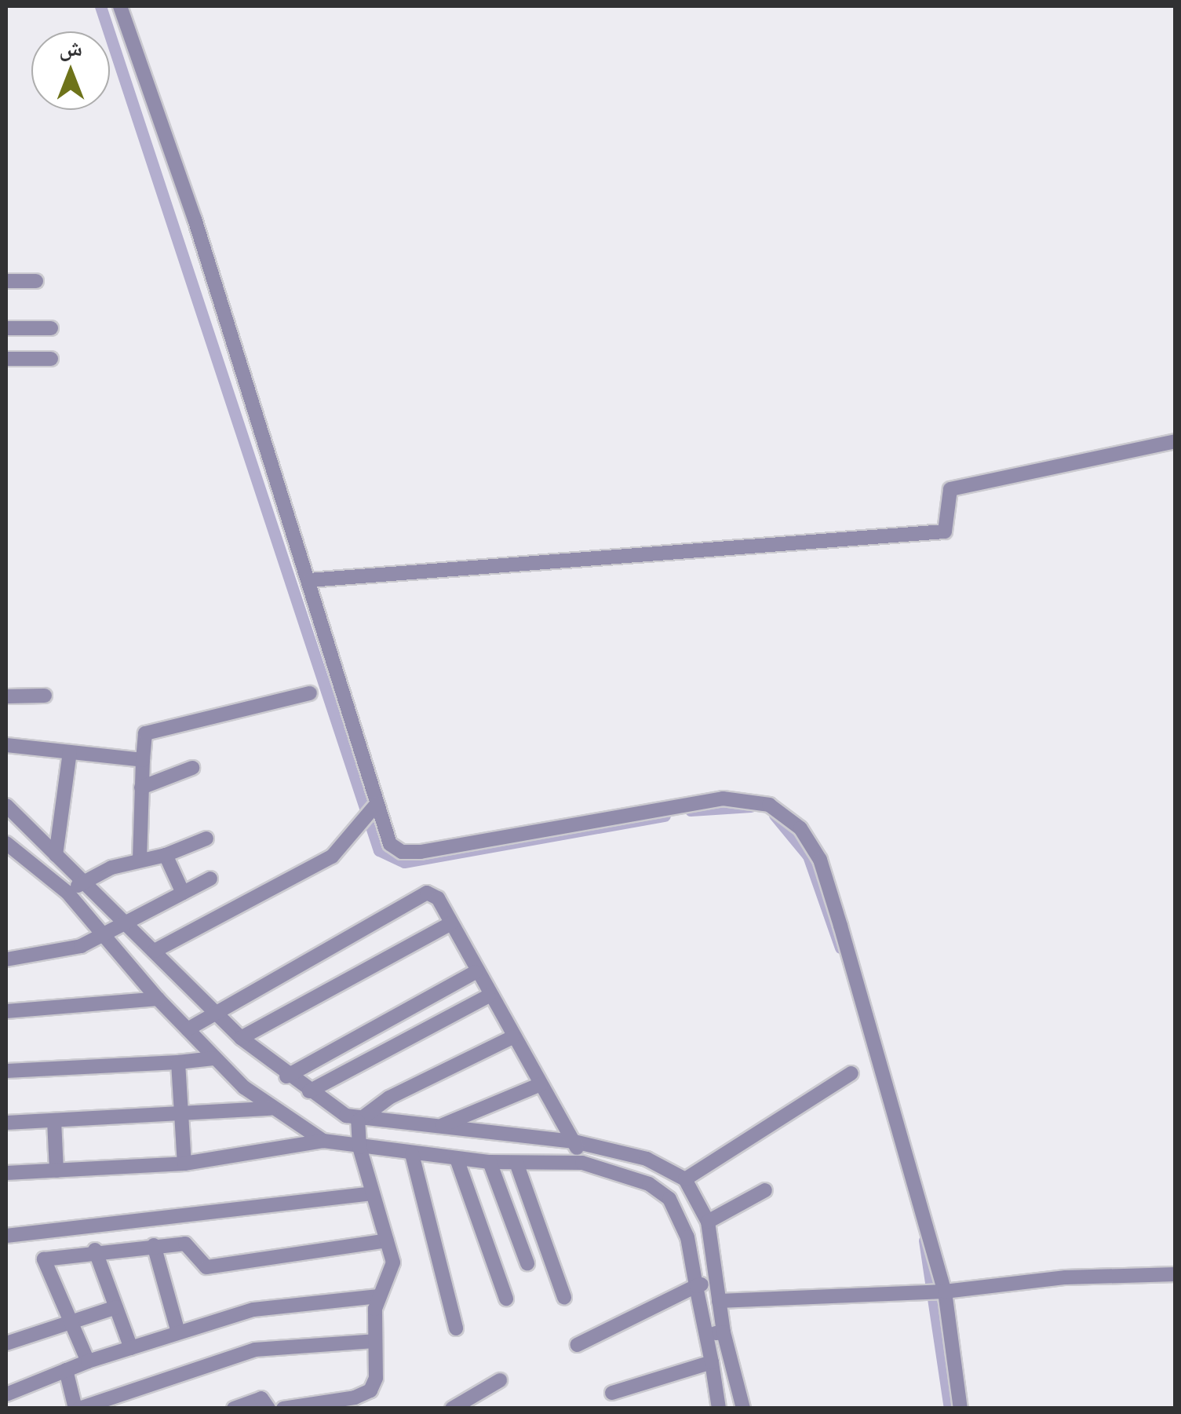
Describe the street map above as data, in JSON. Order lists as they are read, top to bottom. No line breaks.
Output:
{"north":"top"}
